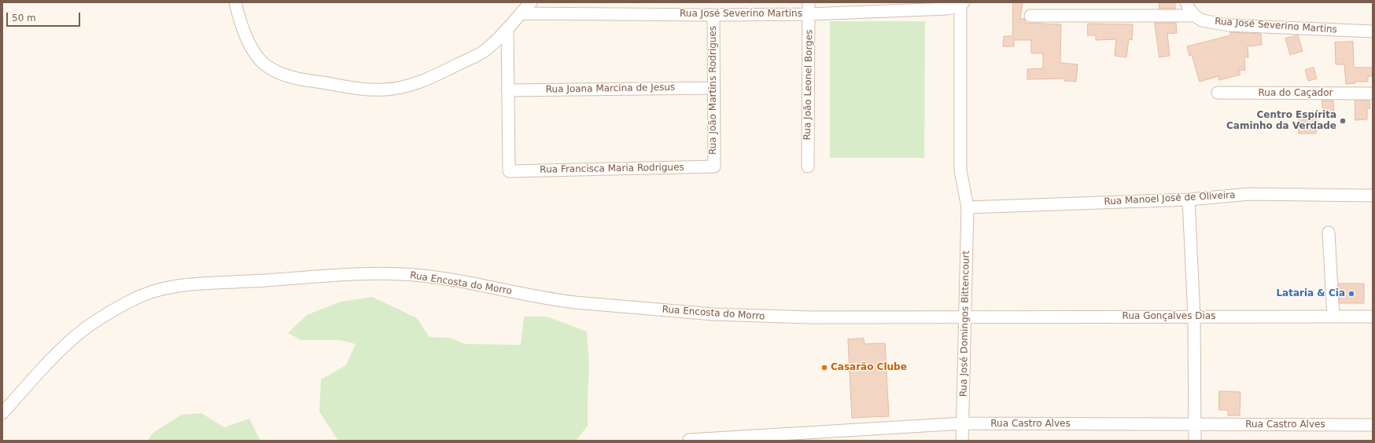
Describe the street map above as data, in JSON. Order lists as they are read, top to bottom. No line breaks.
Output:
{"streets":{"street":["Rua José Severino Martins","Rua João Leonel Borges","Rua Joana Marcina de Jesus","Rua João Martins Rodrigues","Rua do Caçador","Rua Francisca Maria Rodrigues","Rua Manoel José de Oliveira","Rua Encosta do Morro","Rua Gonçalves Dias","Rua José Domingos Bittencourt","Rua Castro Alves"]},"crossings":[["Rua José Severino Martins","Rua João Leonel Borges"],["Rua José Severino Martins","Rua João Martins Rodrigues"],["Rua José Severino Martins","Rua José Domingos Bittencourt"],["Rua Joana Marcina de Jesus","Rua João Martins Rodrigues"],["Rua Joana Marcina de Jesus","Rua Francisca Maria Rodrigues"],["Rua João Martins Rodrigues","Rua Francisca Maria Rodrigues"],["Rua Manoel José de Oliveira","Rua José Domingos Bittencourt"],["Rua Encosta do Morro","Rua Gonçalves Dias"],["Rua Encosta do Morro","Rua José Domingos Bittencourt"],["Rua Gonçalves Dias","Rua José Domingos Bittencourt"],["Rua José Domingos Bittencourt","Rua Castro Alves"]],"places":["Centro Espírita Caminho da Verdade","Lataria & Cia","Casarão Clube"],"scale_bar":"50 m"}
